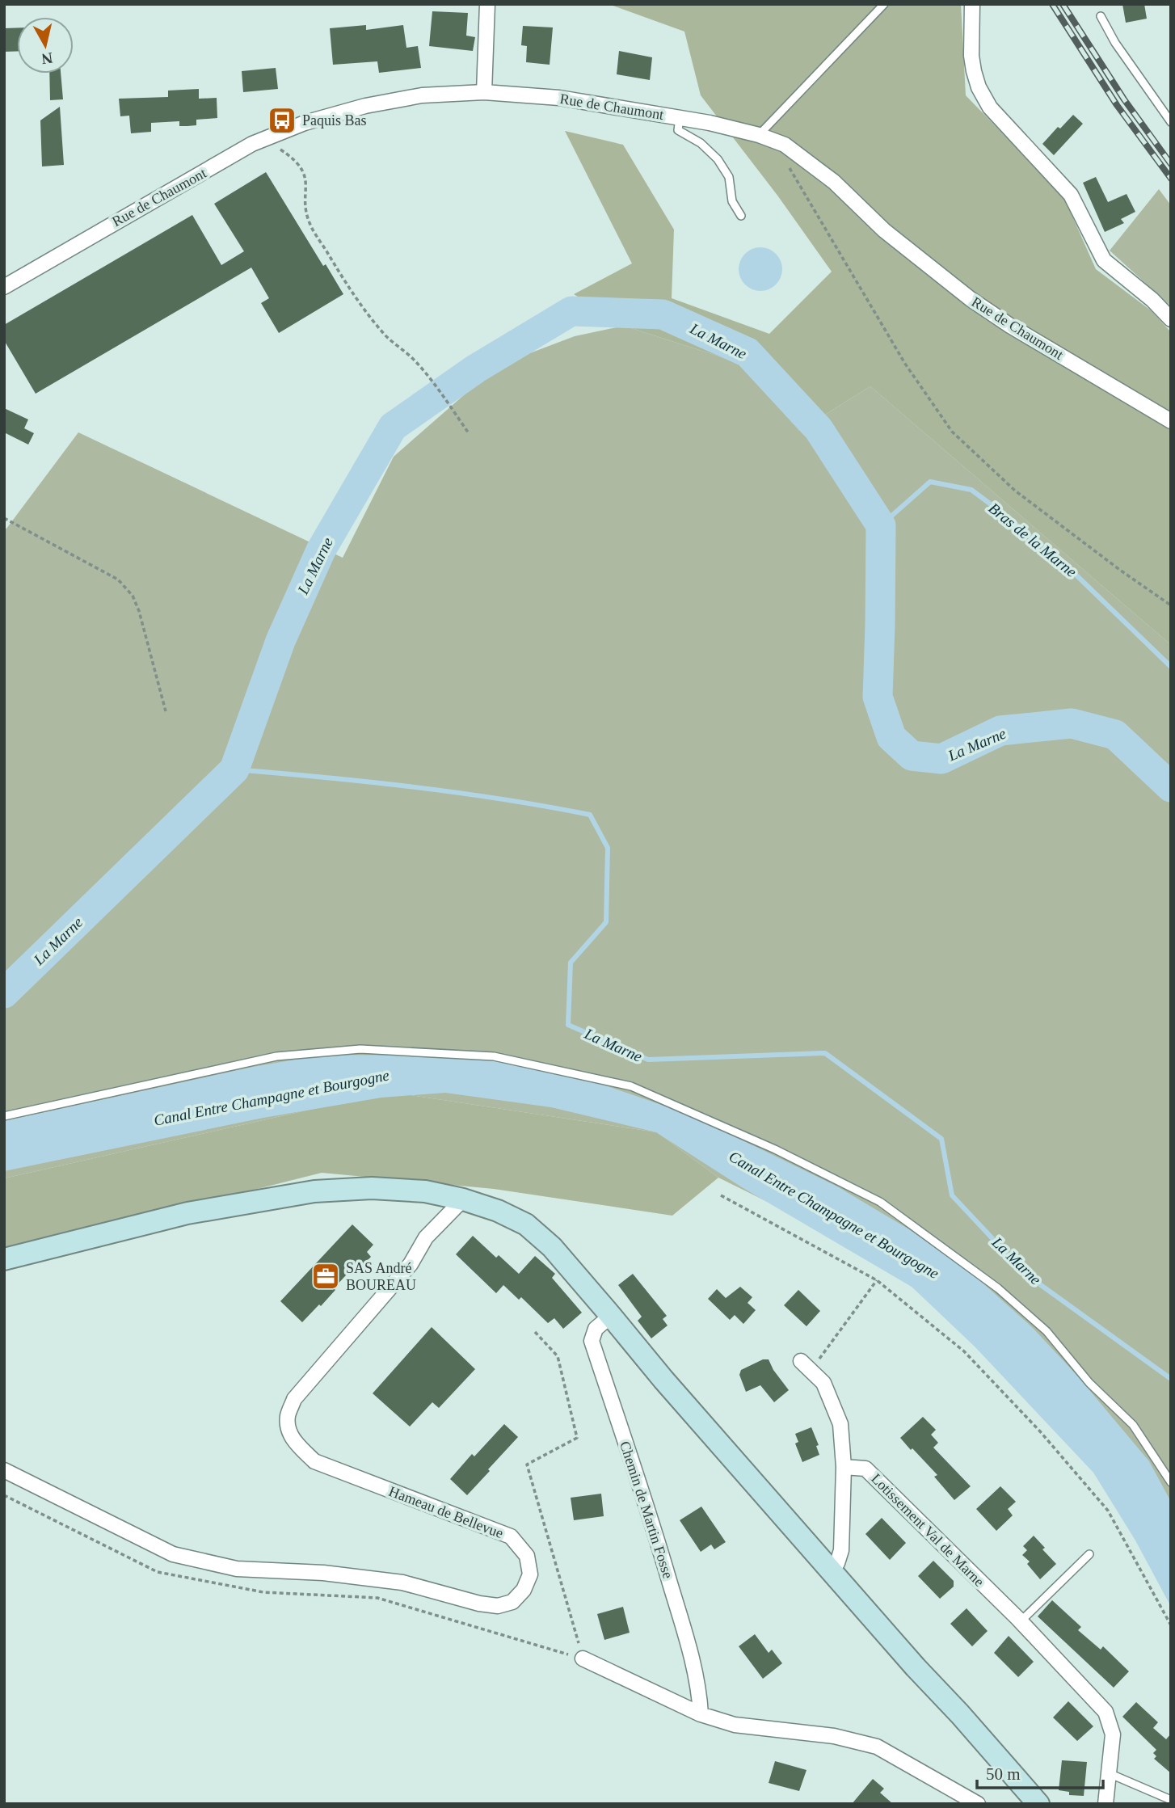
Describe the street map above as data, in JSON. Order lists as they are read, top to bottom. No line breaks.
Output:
{"streets":{"street":["Rue de Chaumont","Chemin de Martin Fosse","Hameau de Bellevue","Lotissement Val de Marne"]},"water":["La Marne","Bras de la Marne","Canal Entre Champagne et Bourgogne"],"places":{"bus stop":["Paquis Bas"],"office":["SAS André BOUREAU"]},"scale_bar":"50 m","north":"bottom"}
